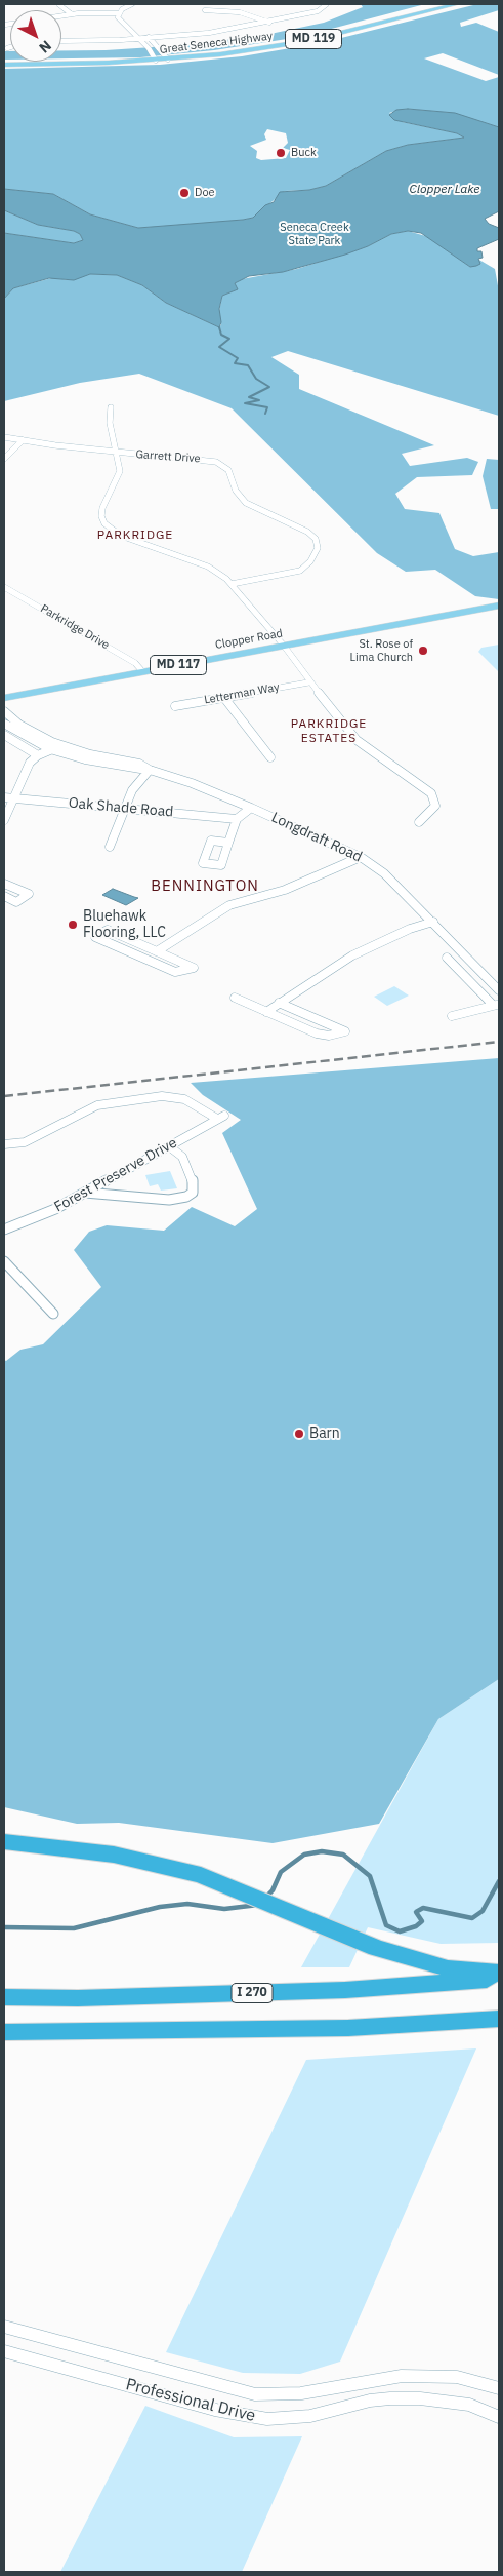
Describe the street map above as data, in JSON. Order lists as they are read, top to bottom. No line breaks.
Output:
{"streets":{"highway":["I 270"],"main road":["MD 119","Great Seneca Highway","Clopper Road","MD 117"],"street":["Garrett Drive","Parkridge Drive","Letterman Way","Oak Shade Road","Longdraft Road","Forest Preserve Drive","Professional Drive"]},"crossings":[["Parkridge Drive","Clopper Road"]],"districts":["PARKRIDGE","PARKRIDGE ESTATES","BENNINGTON"],"water":["Clopper Lake"],"parks":["Seneca Creek State Park"],"places":["Buck","Doe","St. Rose of Lima Church","Bluehawk Flooring, LLC","Barn"],"north":"bottom right"}
